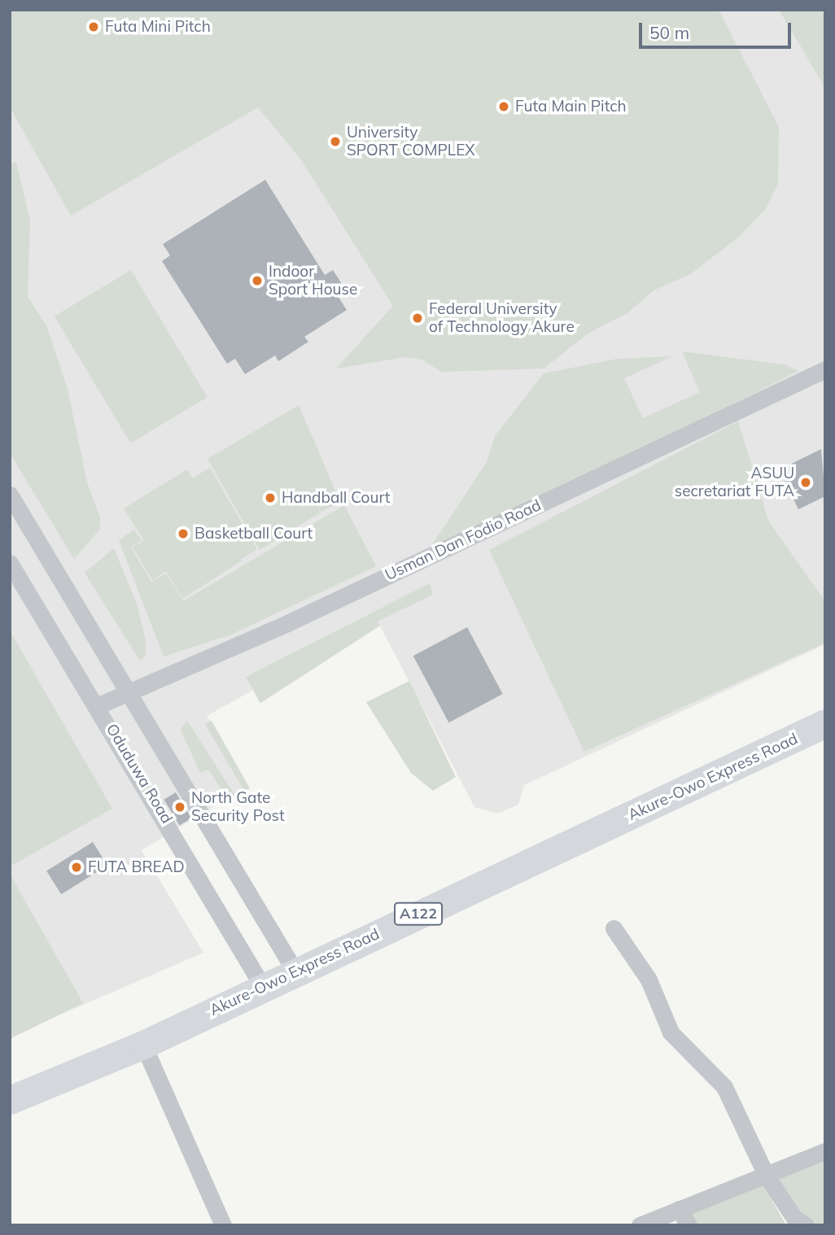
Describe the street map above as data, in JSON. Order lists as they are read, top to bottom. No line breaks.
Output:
{"streets":{"highway":["Akure-Owo Express Road","A122"],"street":["Usman Dan Fodio Road","Oduduwa Road"]},"crossings":[["Usman Dan Fodio Road","Oduduwa Road"],["Oduduwa Road","Akure-Owo Express Road"]],"places":["Futa Mini Pitch","Futa Main Pitch","University SPORT COMPLEX","Indoor Sport House","Federal University of Technology Akure","ASUU secretariat FUTA","Handball Court","Basketball Court","North Gate Security Post","FUTA BREAD"],"scale_bar":"50 m"}
